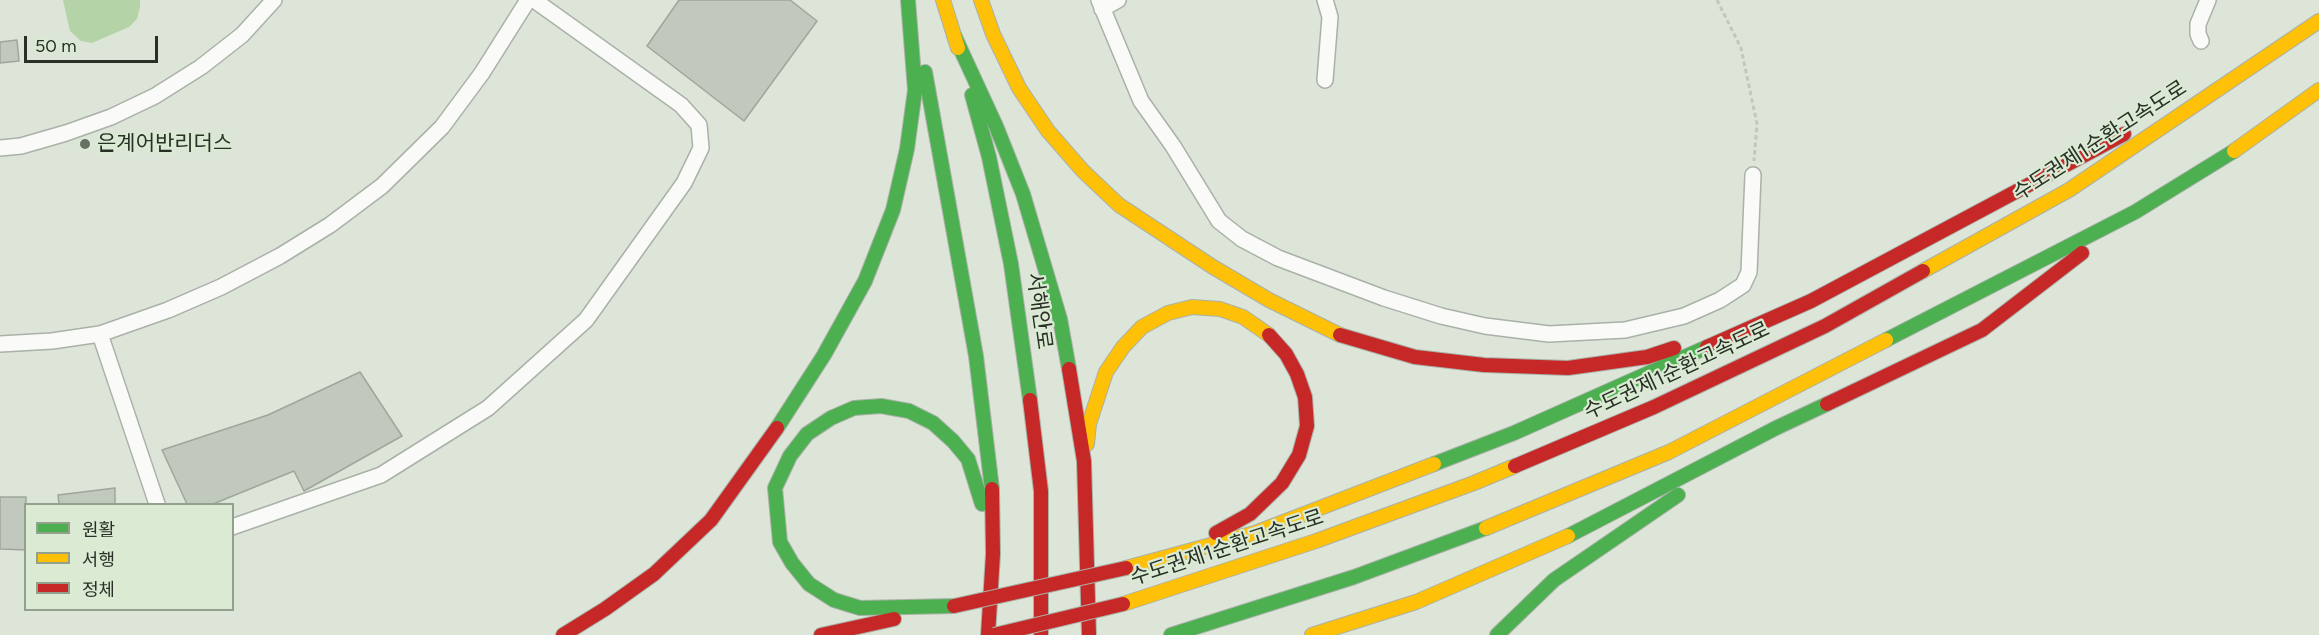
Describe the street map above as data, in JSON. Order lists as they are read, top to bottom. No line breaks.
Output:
{"streets":{"main road":["수도권제1순환고속도로","서해안로"]},"places":["은계어반리더스"],"legend":["원활","서행","정체"],"scale_bar":"50 m"}
